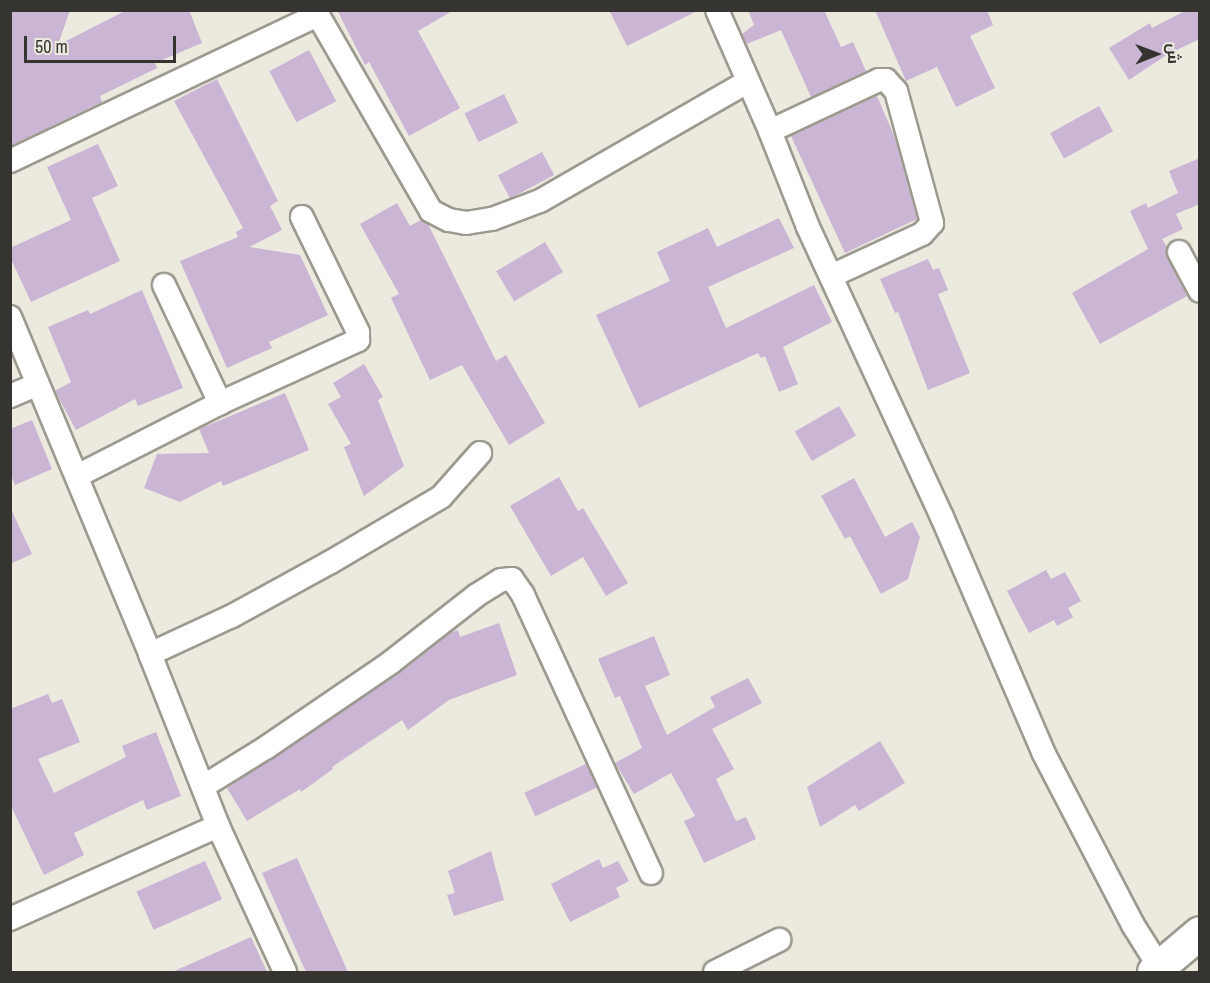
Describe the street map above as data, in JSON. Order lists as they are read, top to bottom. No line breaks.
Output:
{"scale_bar":"50 m","north":"right"}
